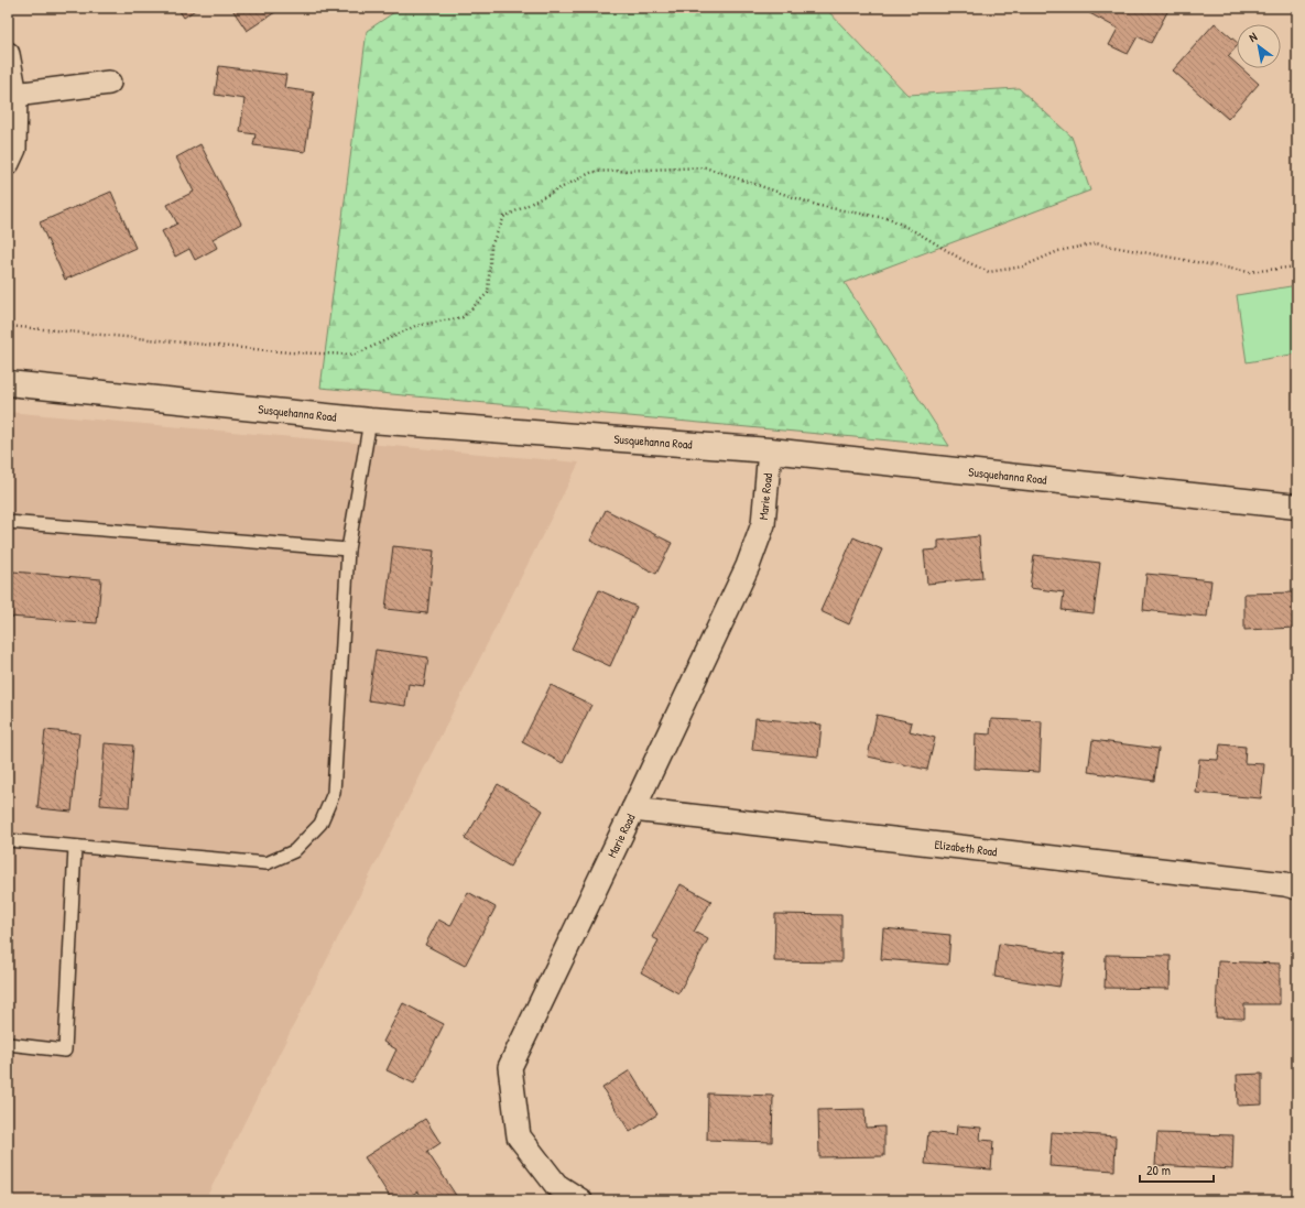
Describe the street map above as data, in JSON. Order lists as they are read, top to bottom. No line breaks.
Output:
{"streets":{"main road":["Susquehanna Road"],"street":["Marie Road","Elizabeth Road"]},"crossings":[["Susquehanna Road","Marie Road"],["Marie Road","Elizabeth Road"]],"scale_bar":"20 m","north":"top left"}
